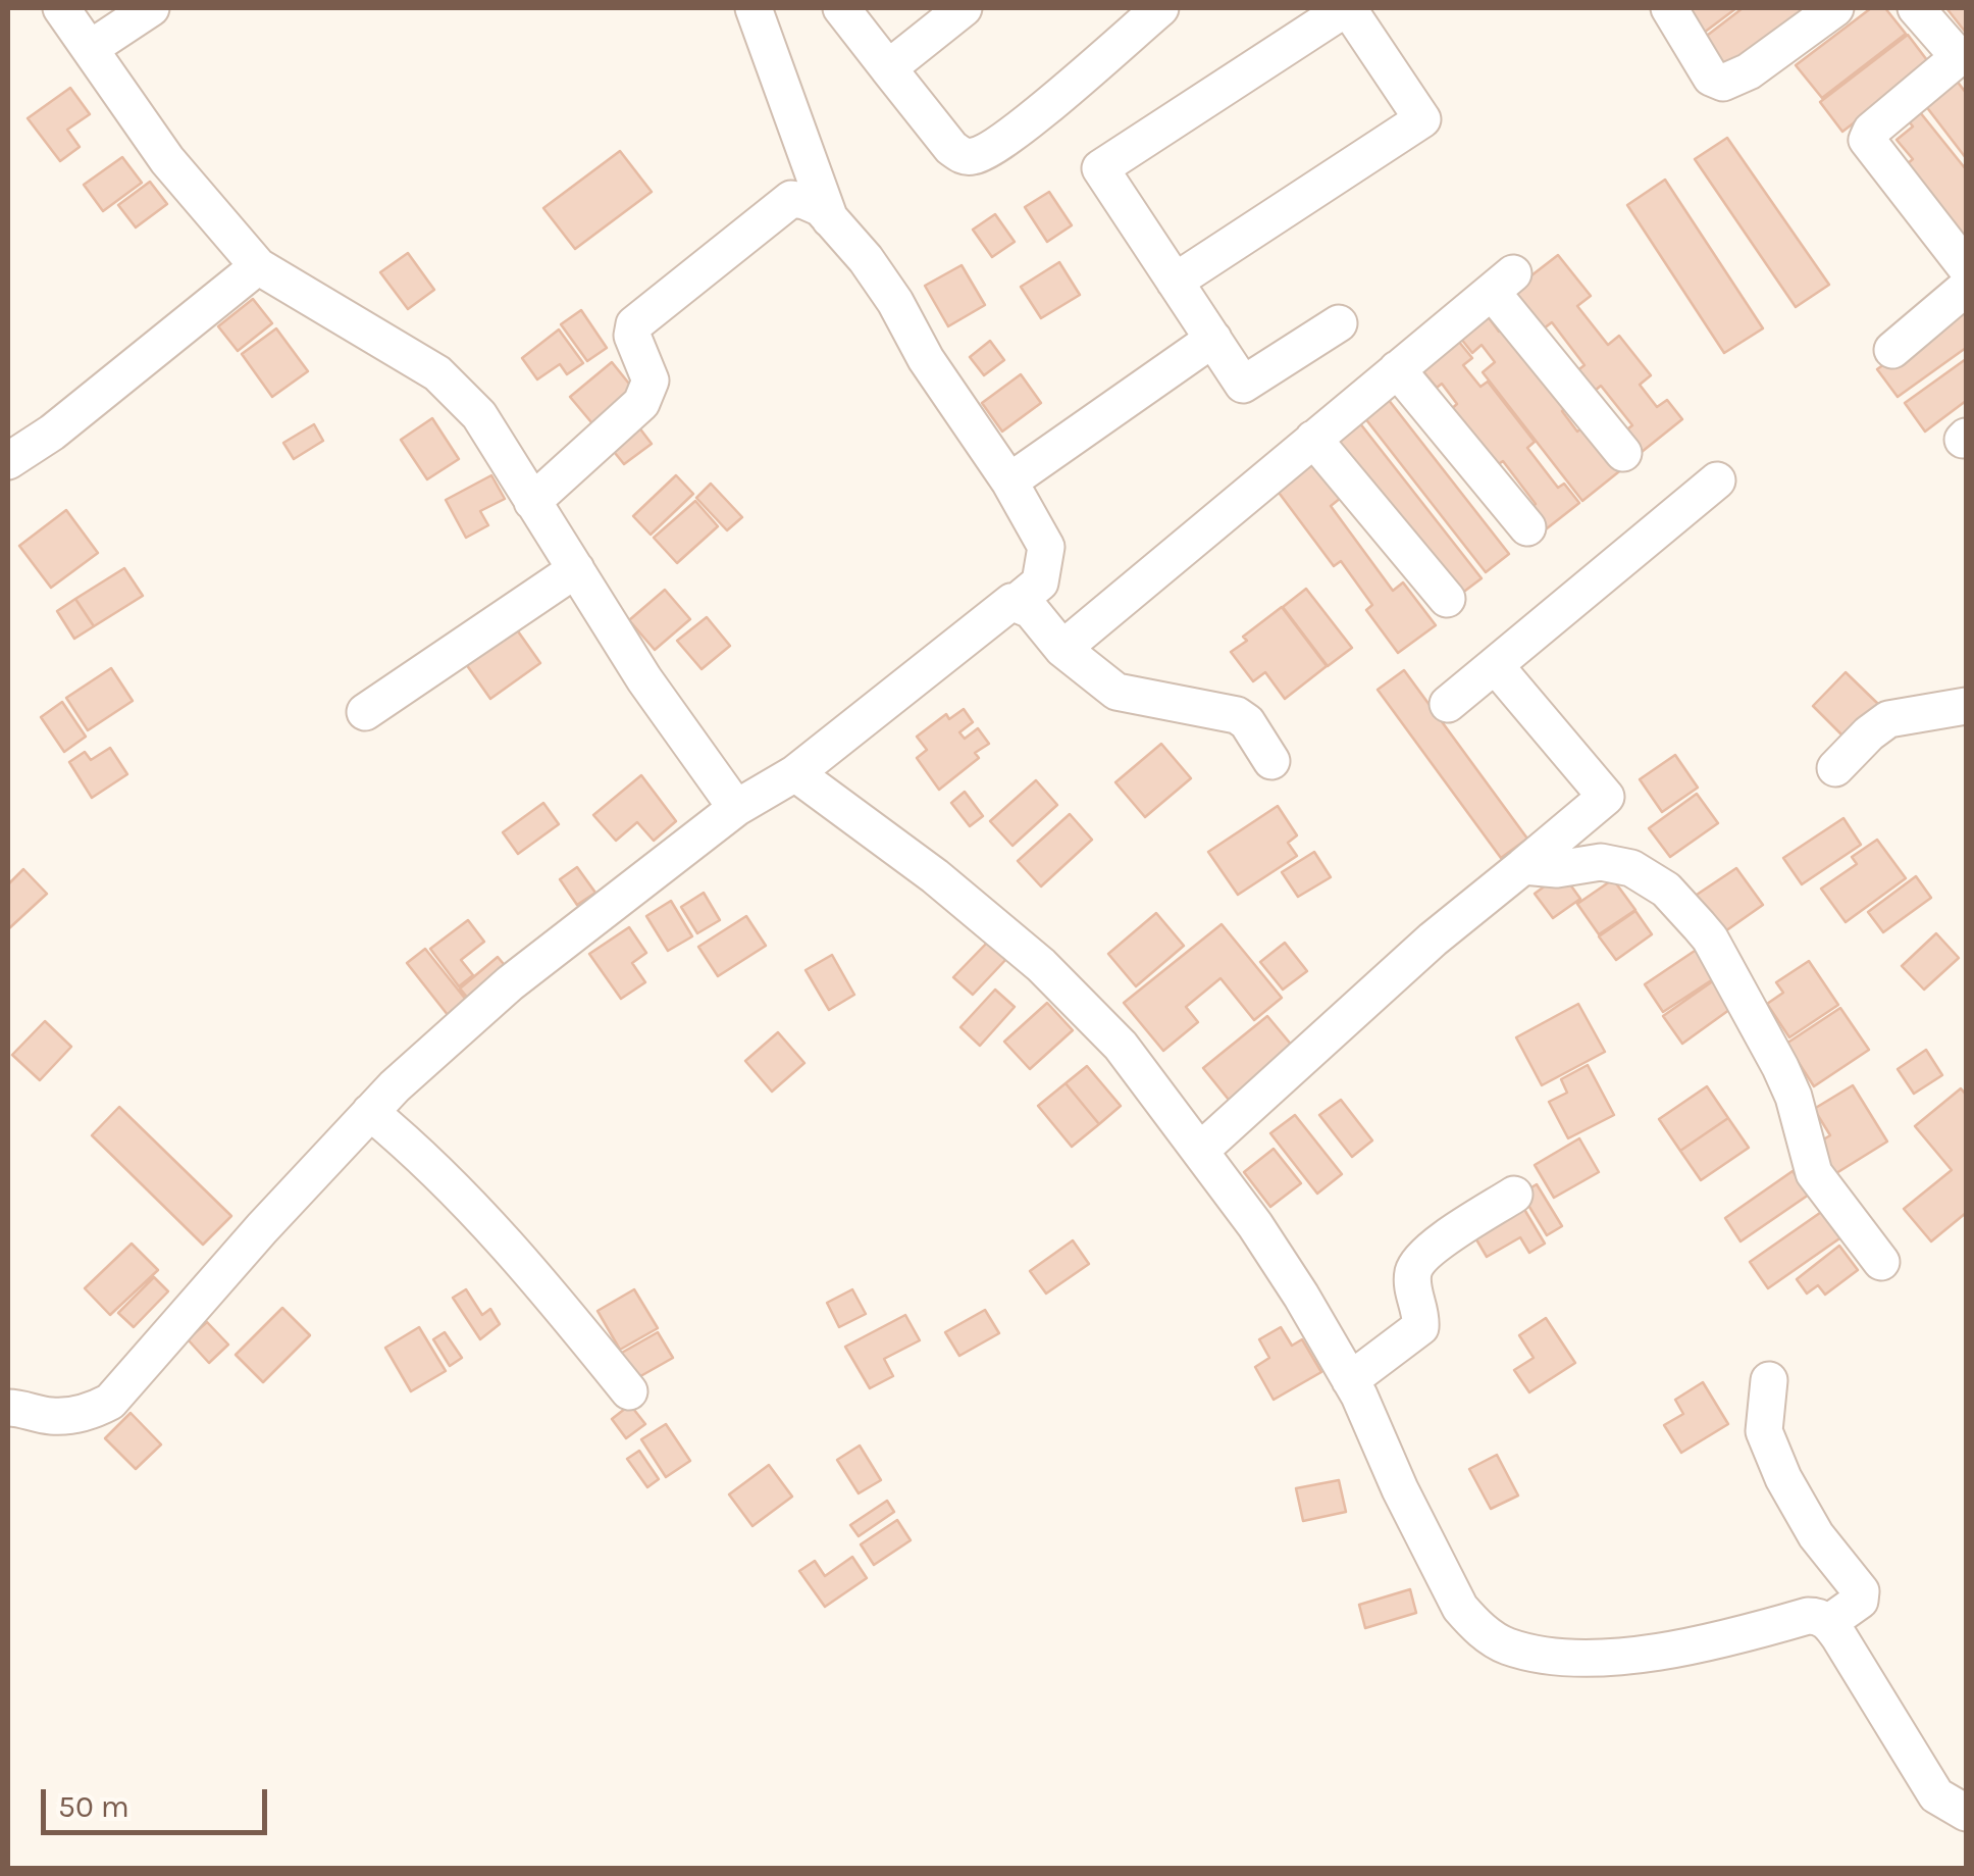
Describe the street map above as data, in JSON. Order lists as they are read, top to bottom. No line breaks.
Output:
{"scale_bar":"50 m"}
